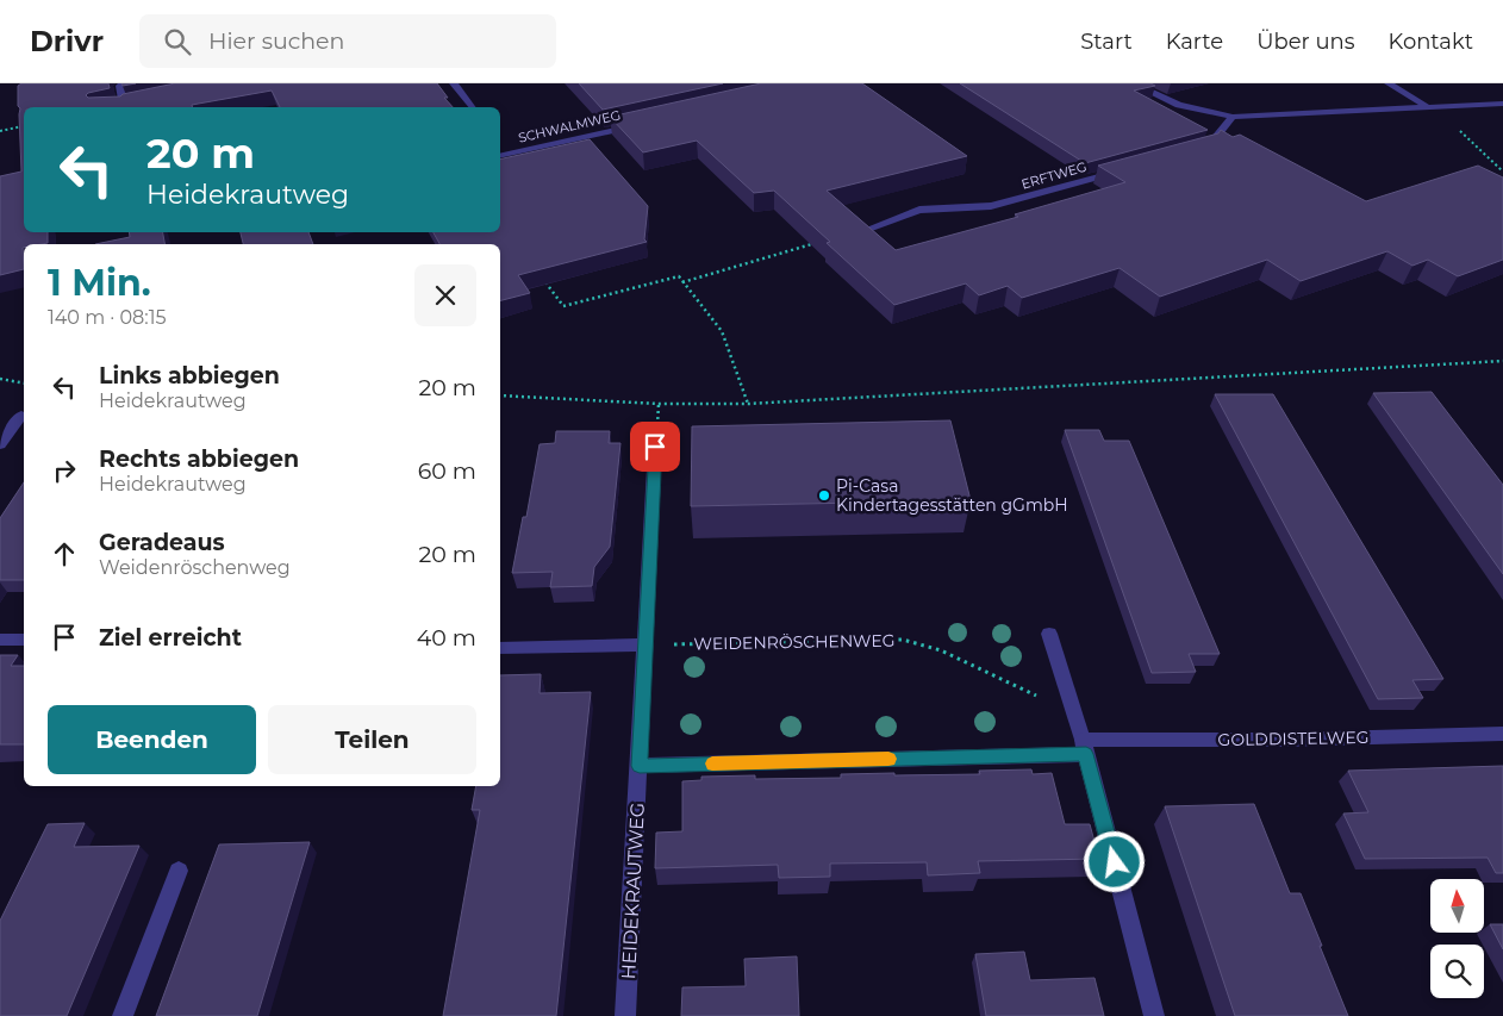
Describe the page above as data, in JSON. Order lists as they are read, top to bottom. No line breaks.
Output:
{"streets":{"street":["SCHWALMWEG","ERFTWEG","GOLDDISTELWEG","HEIDEKRAUTWEG"],"path":["WEIDENRÖSCHENWEG"]},"crossings":[["WEIDENRÖSCHENWEG","HEIDEKRAUTWEG"]],"places":["Pi-Casa Kindertagesstätten gGmbH"],"north":"top","page":{"header":"Drivr","search":"Hier suchen","nav":["Start","Karte","Über uns","Kontakt"],"turn":["20 m","Heidekrautweg"],"heading":["1 Min.","140 m · 08:15"],"list":[{"name":"Links abbiegen","note":"Heidekrautweg","value":"20 m"},{"name":"Rechts abbiegen","note":"Heidekrautweg","value":"60 m"},{"name":"Geradeaus","note":"Weidenröschenweg","value":"20 m"},{"name":"Ziel erreicht","value":"40 m"}],"buttons":["Beenden","Teilen"]}}
